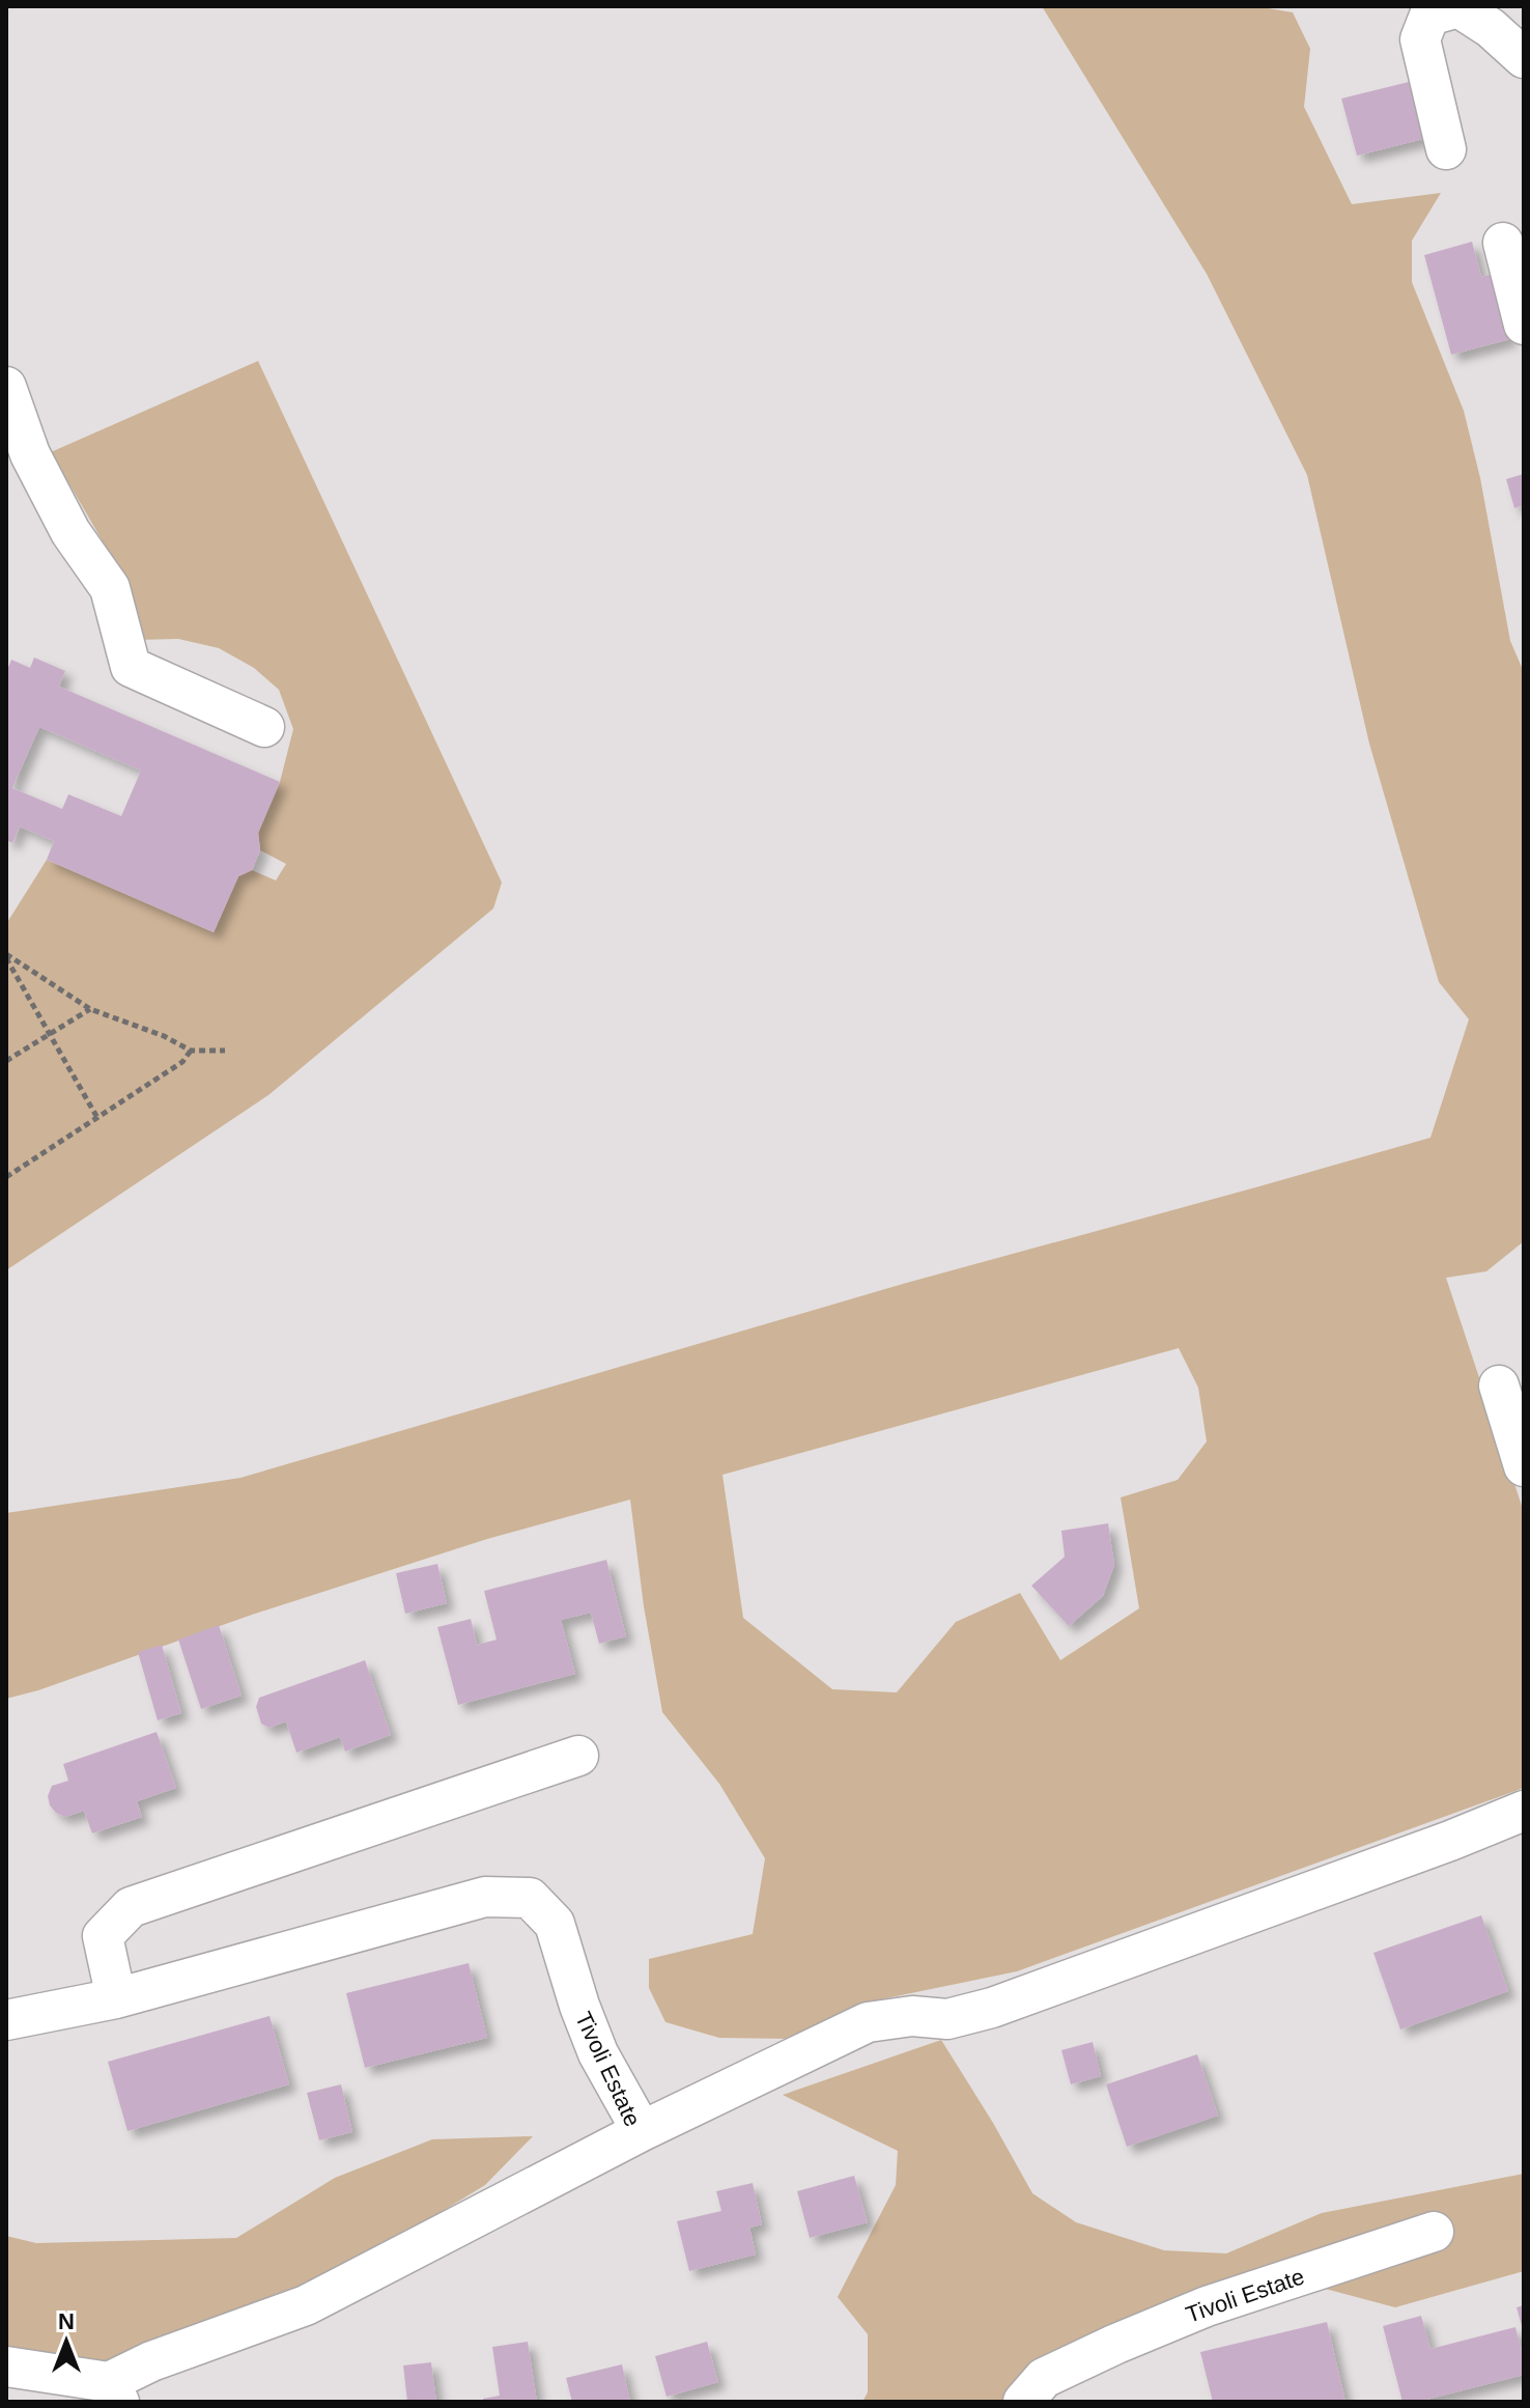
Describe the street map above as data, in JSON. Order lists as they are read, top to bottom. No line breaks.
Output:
{"streets":{"street":["Tivoli Estate"]},"north":"top"}
